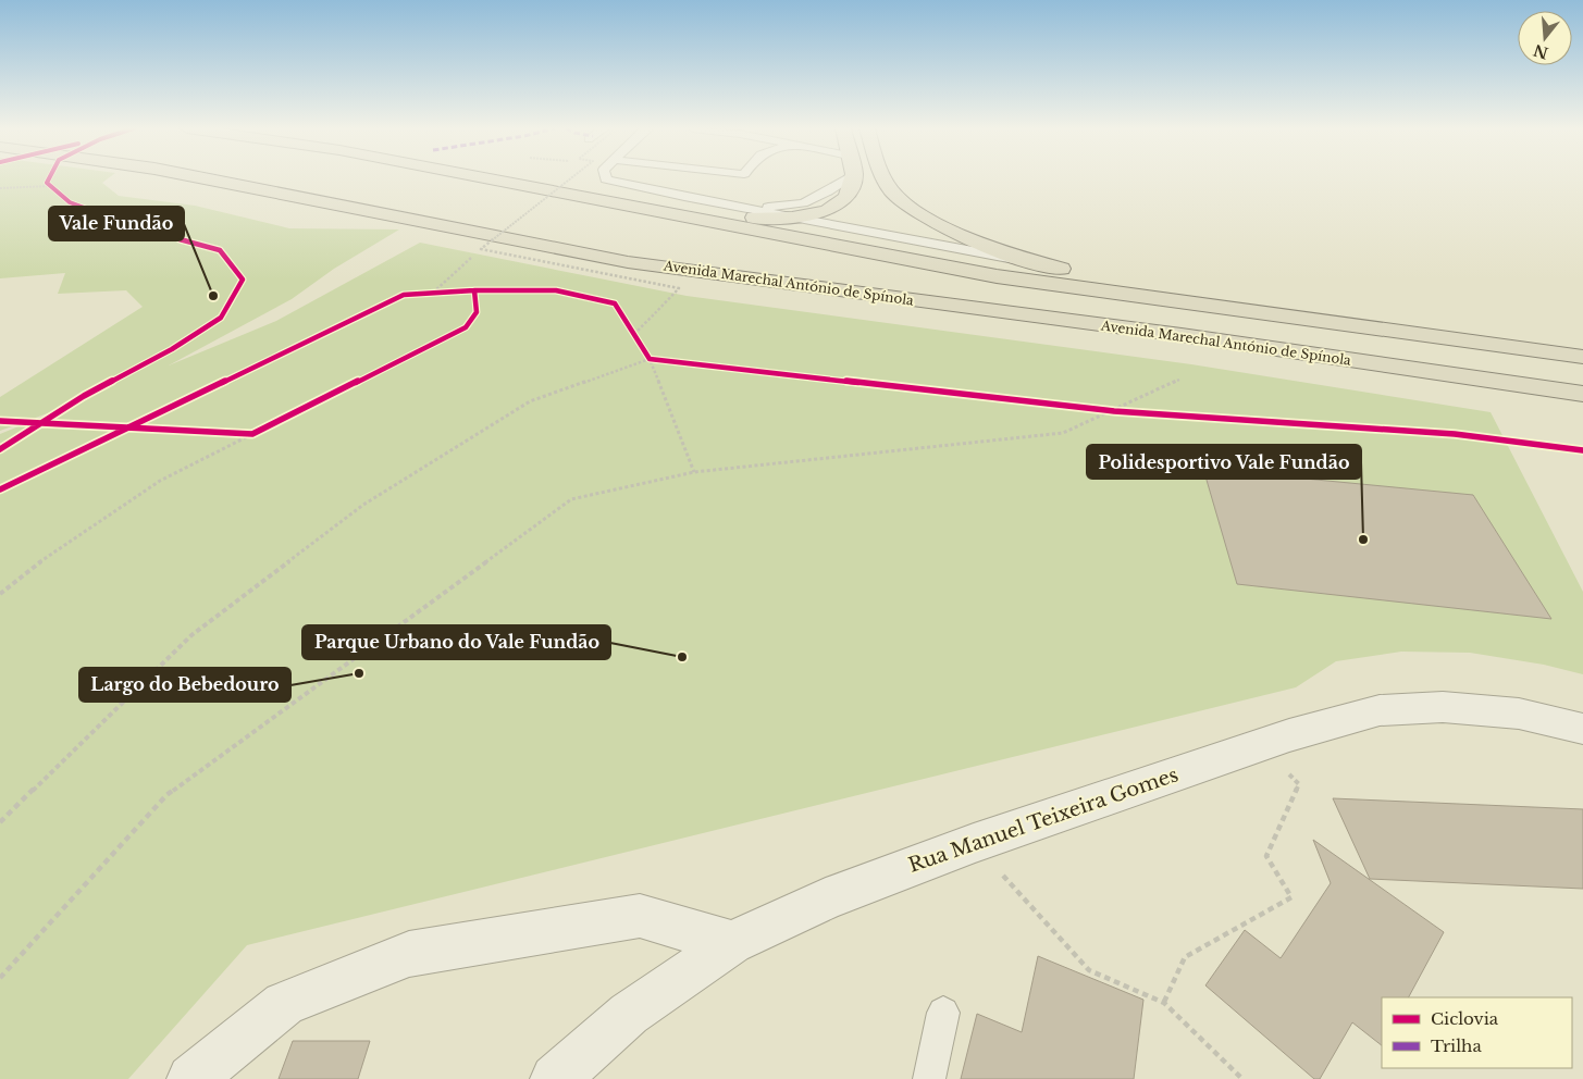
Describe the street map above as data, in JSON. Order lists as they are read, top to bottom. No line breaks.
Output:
{"streets":{"highway":["Avenida Marechal António de Spínola"],"street":["Rua Manuel Teixeira Gomes"]},"places":["Vale Fundão","Polidesportivo Vale Fundão","Parque Urbano do Vale Fundão","Largo do Bebedouro"],"legend":["Ciclovia","Trilha"],"north":"bottom"}
